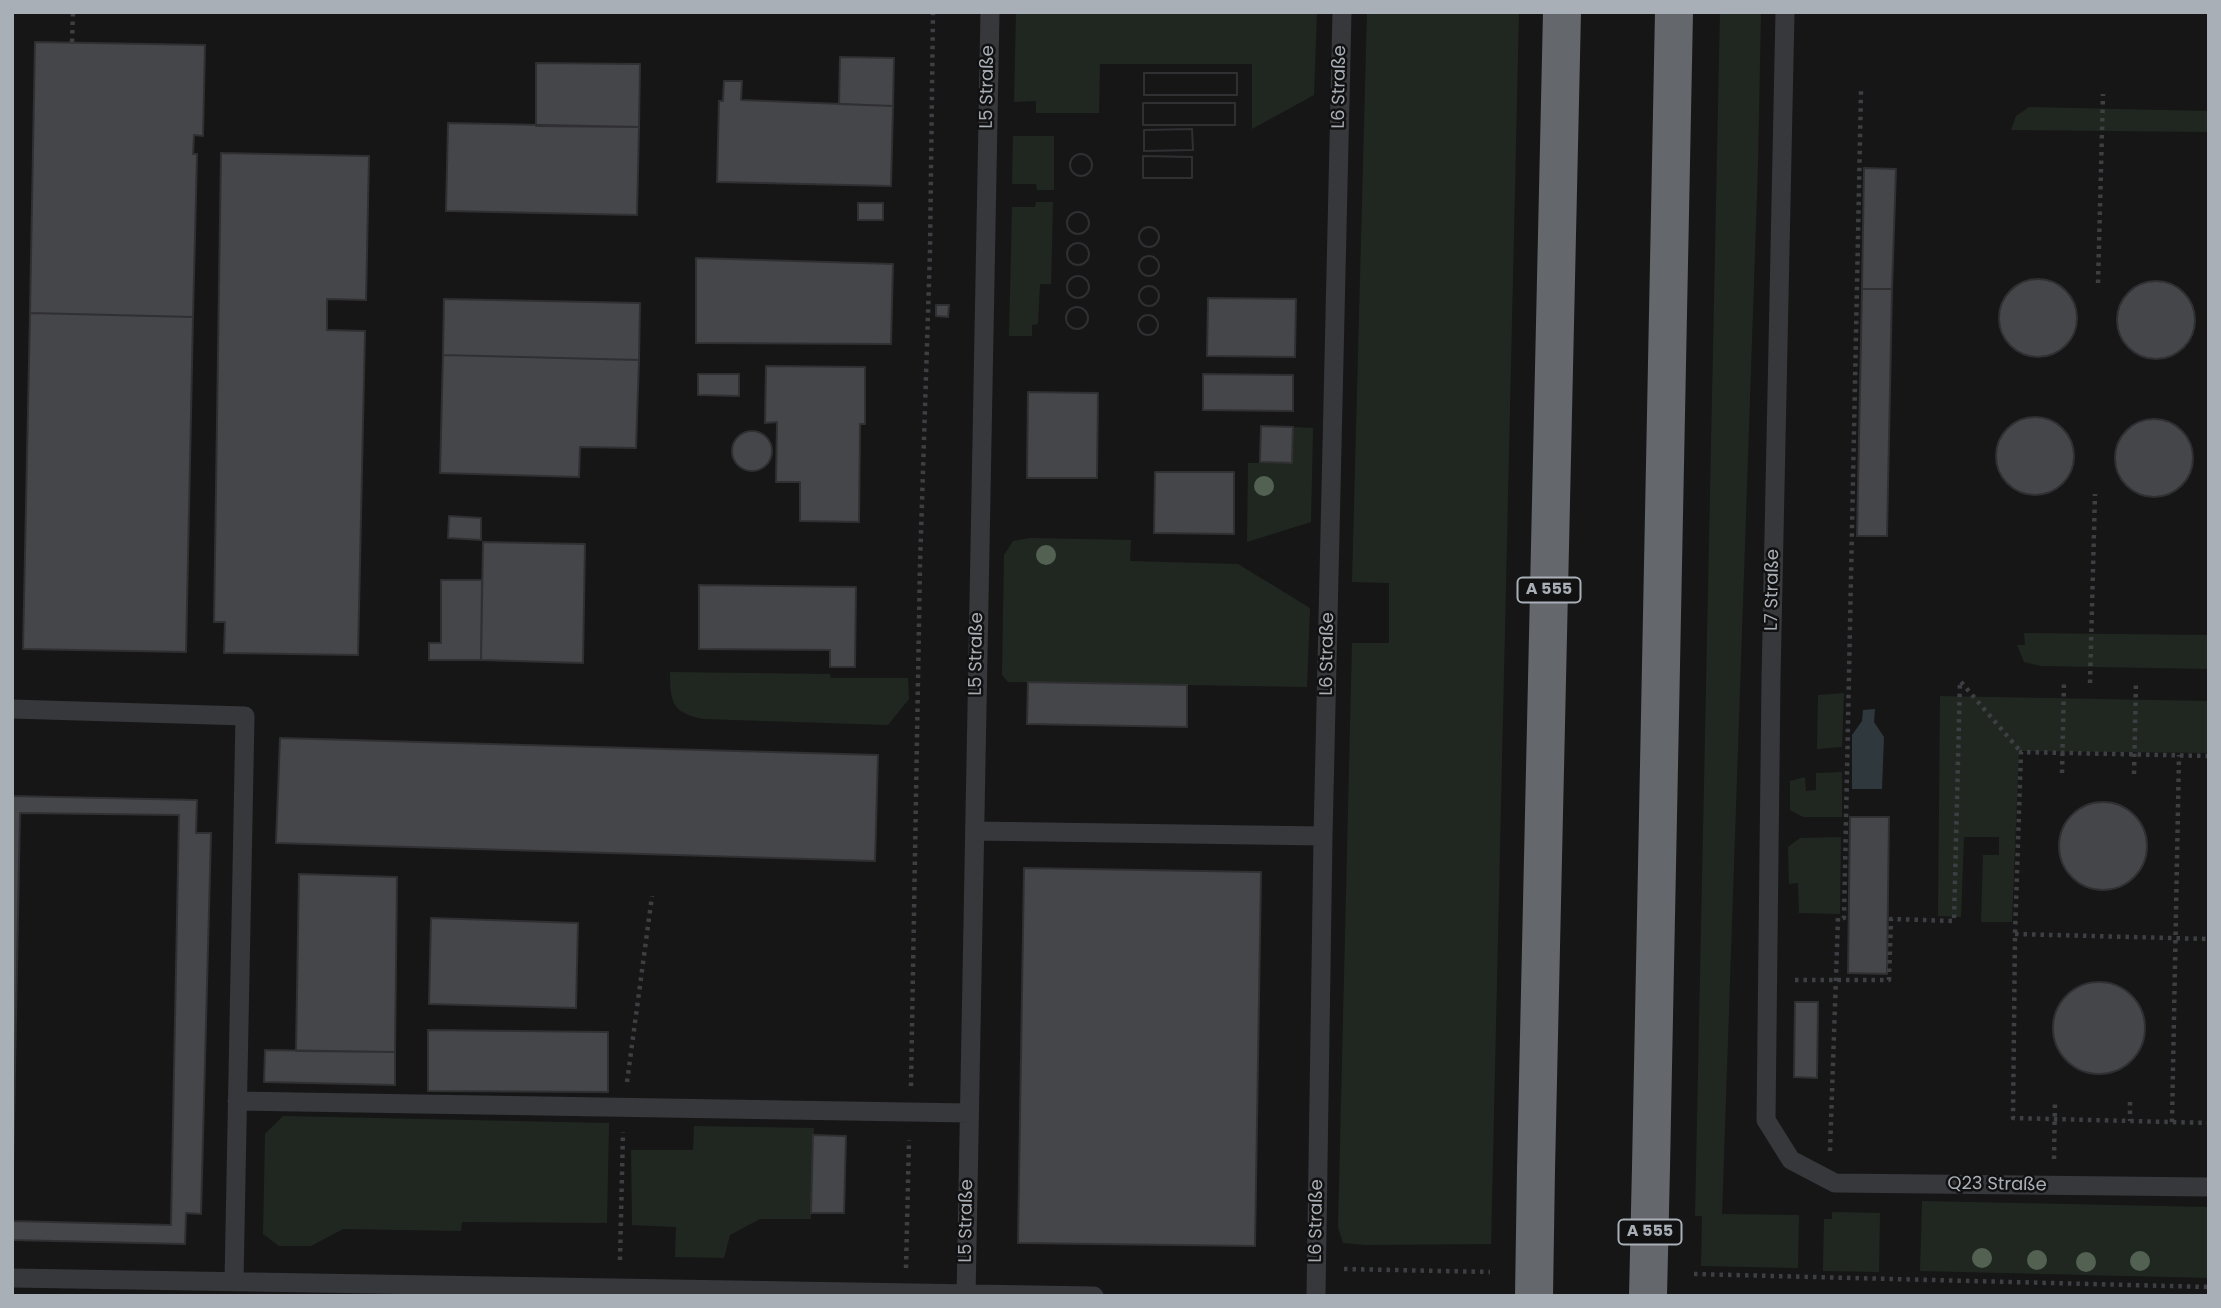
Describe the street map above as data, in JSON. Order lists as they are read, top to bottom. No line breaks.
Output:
{"streets":{"highway":["A 555"],"lane":["L5 Straße","L6 Straße","L7 Straße","Q23 Straße"]},"crossings":[["L7 Straße","Q23 Straße"]]}
